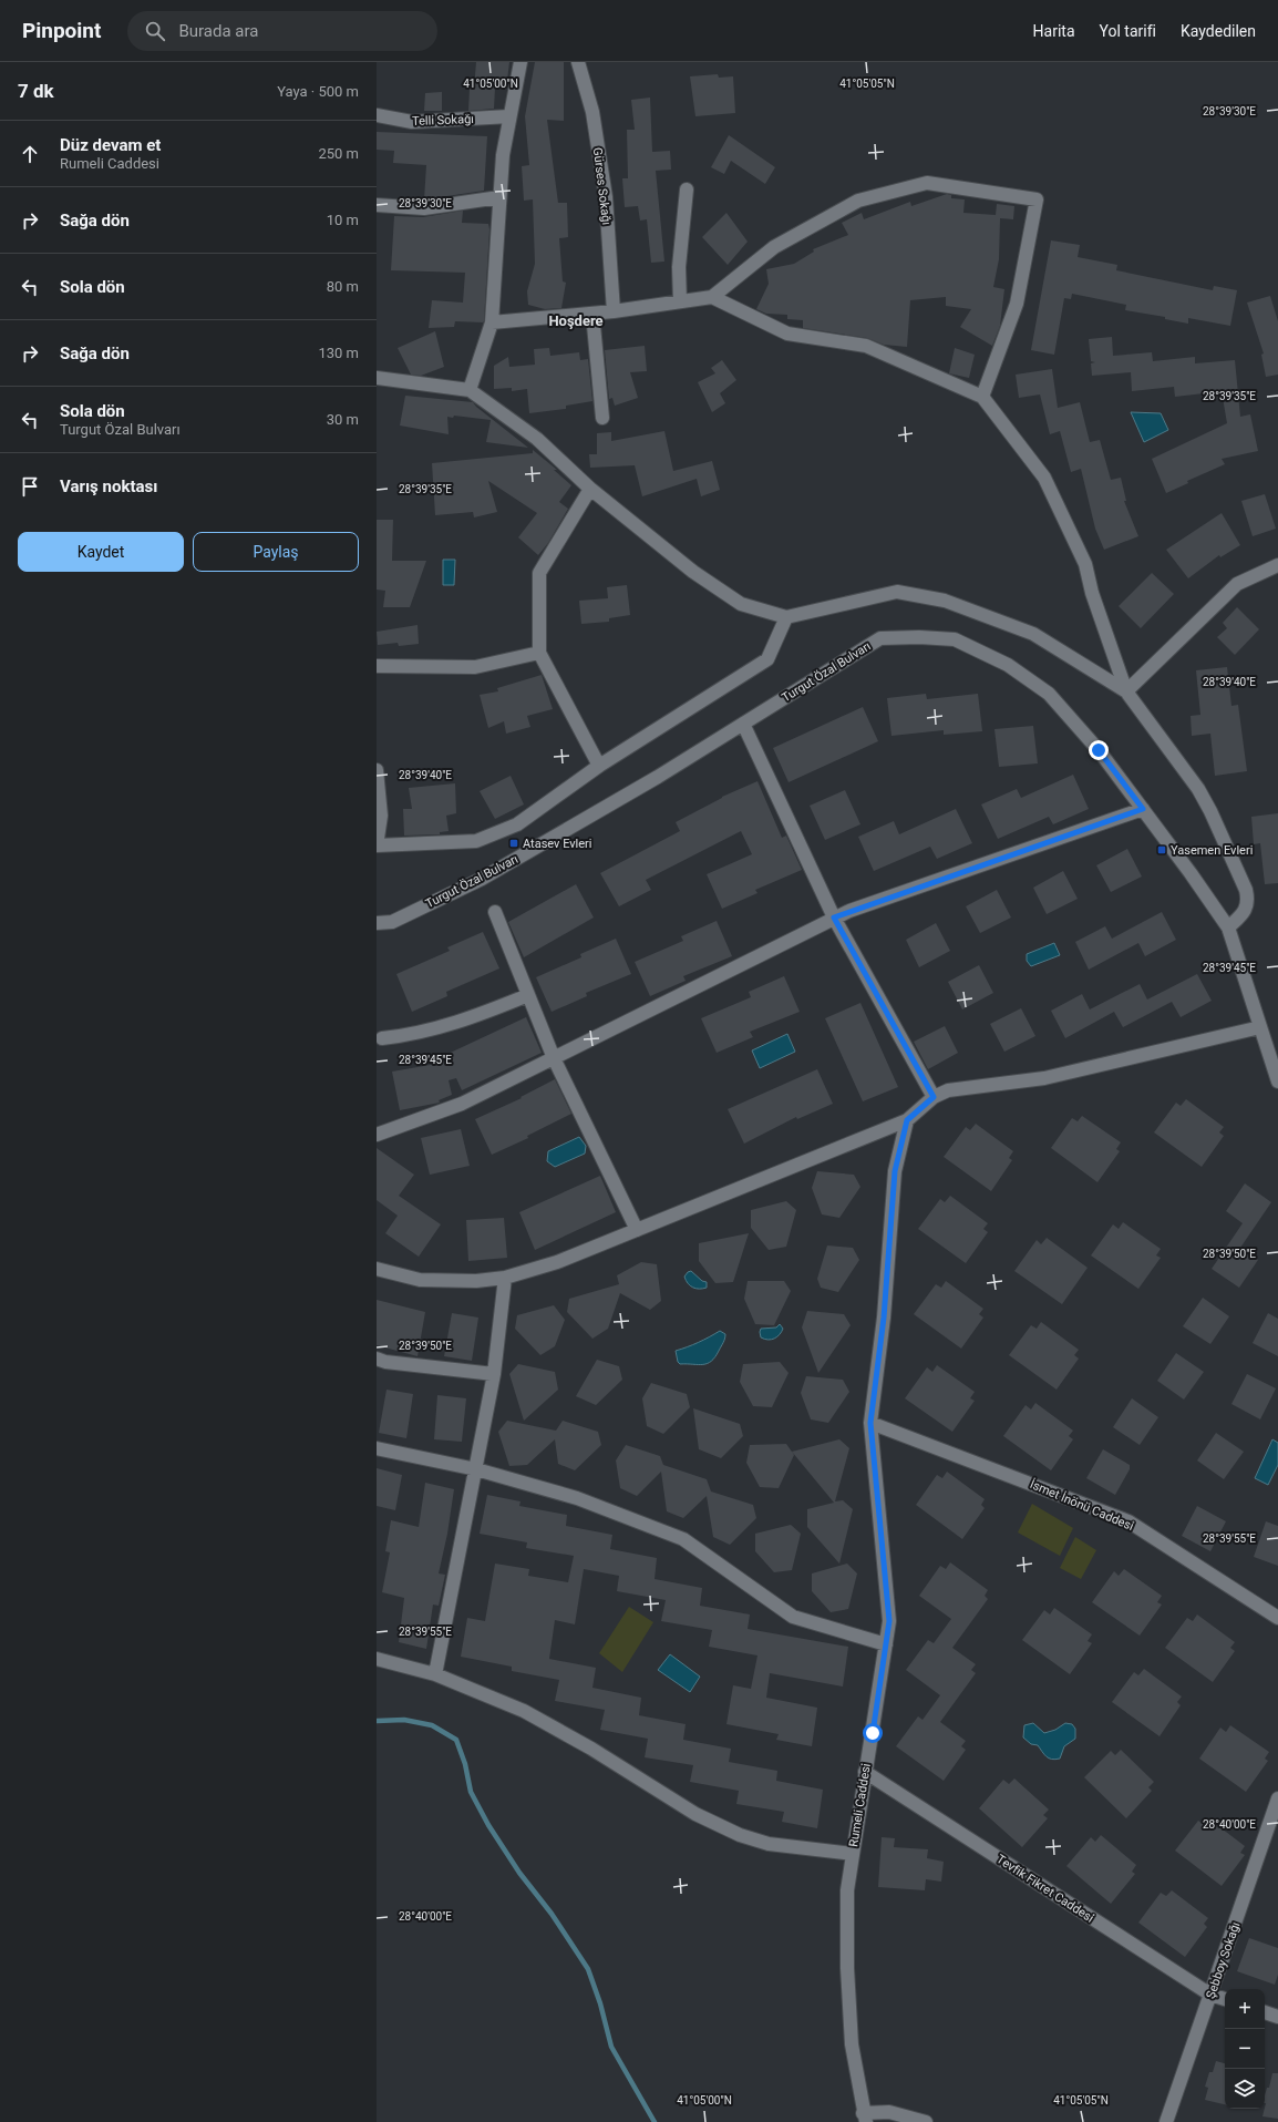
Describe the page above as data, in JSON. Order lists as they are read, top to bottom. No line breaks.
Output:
{"streets":{"street":["Telli Sokağı","Gürses Sokağı","Turgut Özal Bulvarı","İsmet İnönü Caddesi","Rumeli Caddesi","Tevfik Fikret Caddesi","Şebboy Sokağı"]},"crossings":[["İsmet İnönü Caddesi","Rumeli Caddesi"],["Rumeli Caddesi","Tevfik Fikret Caddesi"],["Tevfik Fikret Caddesi","Şebboy Sokağı"]],"districts":["Hoşdere"],"places":{"transit":["Atasev Evleri","Yasemen Evleri"]},"page":{"header":"Pinpoint","search":"Burada ara","nav":["Harita","Yol tarifi","Kaydedilen"],"heading":["7 dk","Yaya · 500 m"],"list":[["Düz devam et","Rumeli Caddesi","250 m"],["Sağa dön","10 m"],["Sola dön","80 m"],["Sağa dön","130 m"],["Sola dön","Turgut Özal Bulvarı","30 m"],"Varış noktası"],"buttons":["Kaydet","Paylaş"],"map_buttons":["+","−"]},"coordinates":["41°05'00\"N","41°05'05\"N","28°39'30\"E","28°39'35\"E","28°39'40\"E","28°39'45\"E","28°39'50\"E","28°39'55\"E","28°40'00\"E"]}
